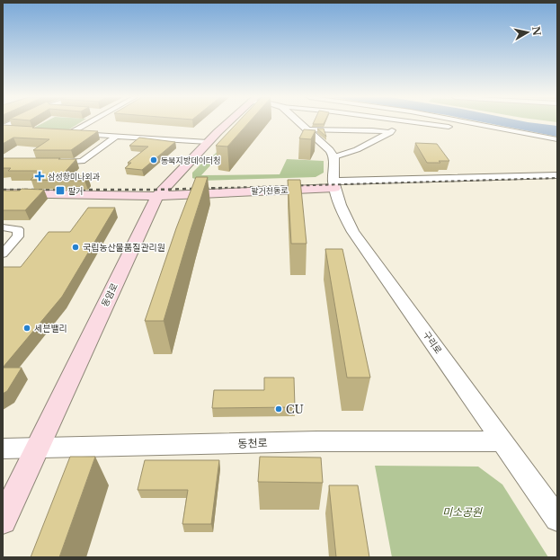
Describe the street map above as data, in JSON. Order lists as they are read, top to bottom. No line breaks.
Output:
{"streets":{"main road":["팔거천동로","동암로"],"street":["구리로","동천로"]},"crossings":[["팔거천동로","동암로"],["팔거천동로","구리로"],["동암로","동천로"],["구리로","동천로"]],"parks":["미소공원"],"places":{"other":["동북지방데이터청","국립농산물품질관리원","세븐밸리","CU"],"health":["삼성항미나외과"],"transit":["팔거"]},"north":"right"}
